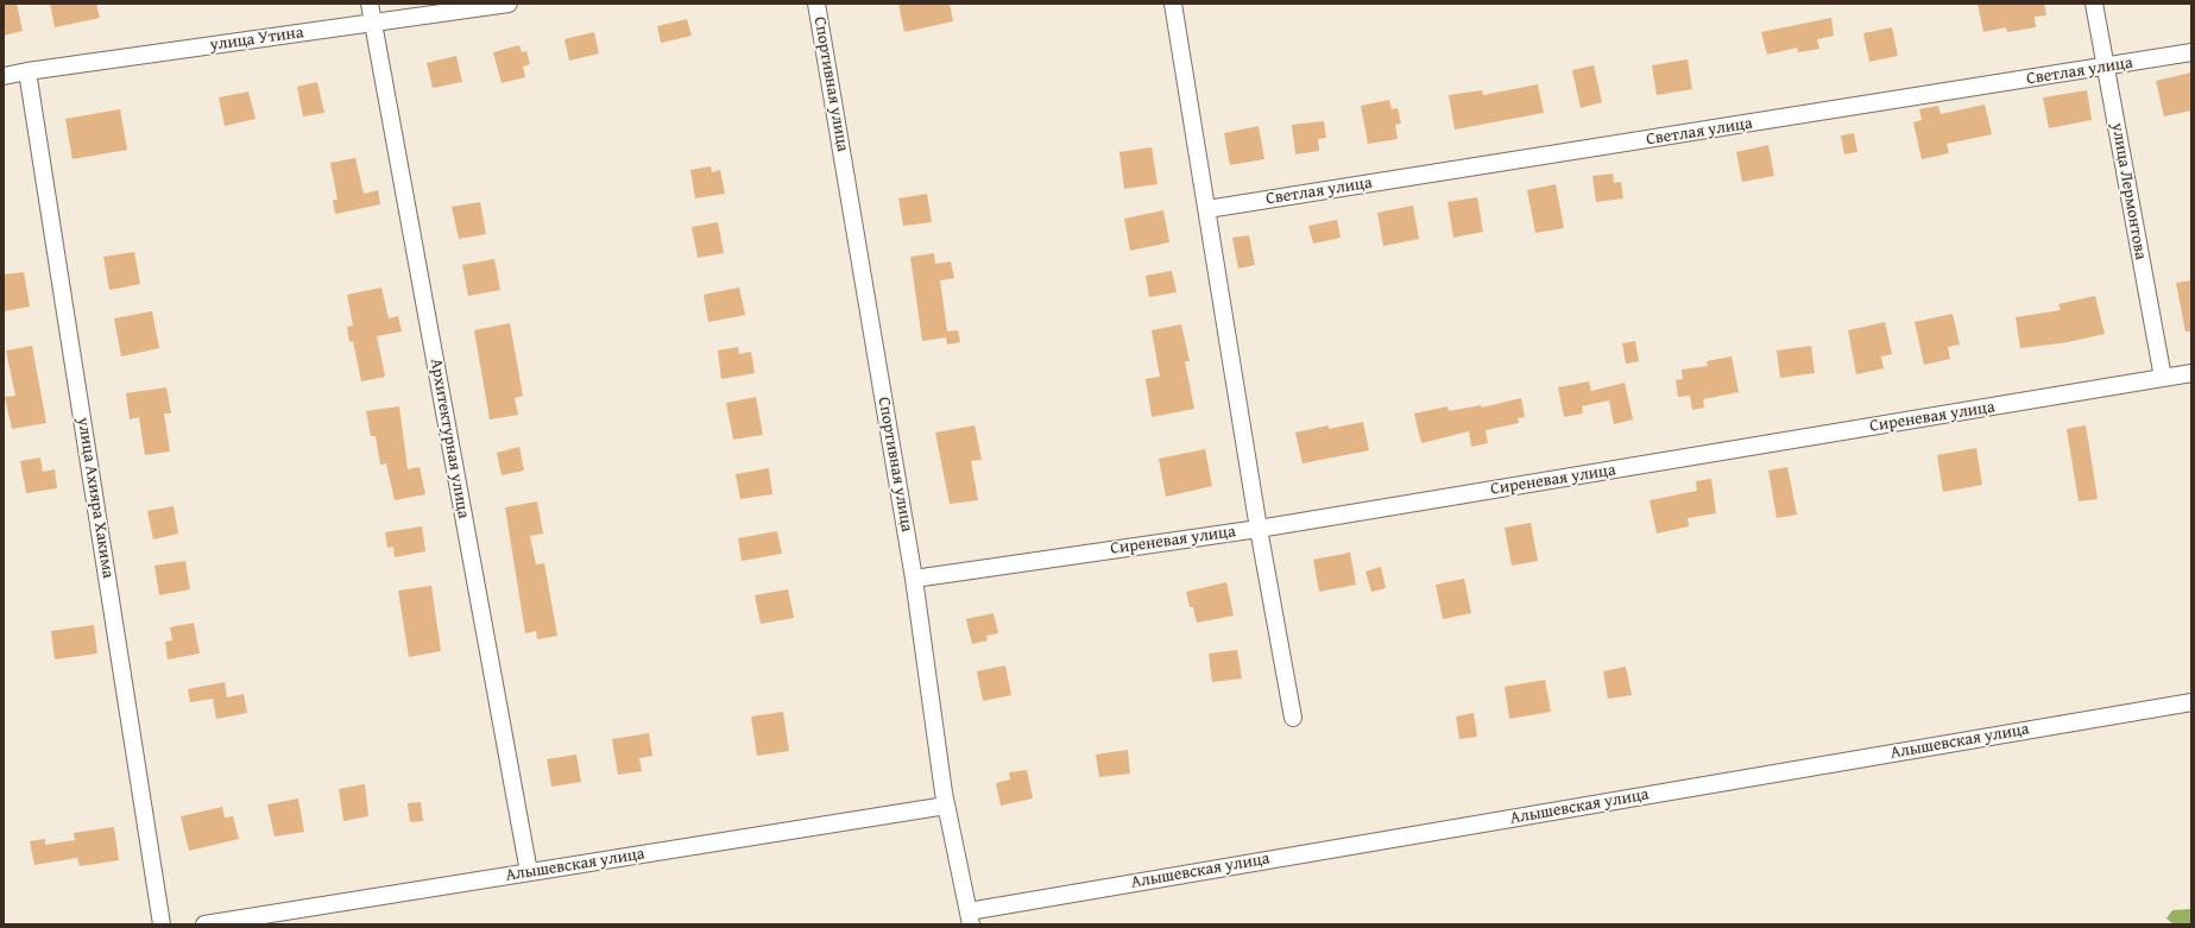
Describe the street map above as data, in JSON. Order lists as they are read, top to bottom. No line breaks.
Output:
{"streets":{"street":["улица Утина","Светлая улица","Спортивная улица","улица Лермонтова","Сиреневая улица","Архитектурная улица","улица Ахияра Хакима","Алышевская улица"]},"crossings":[["улица Утина","Архитектурная улица"],["улица Утина","улица Ахияра Хакима"],["Светлая улица","улица Лермонтова"],["Спортивная улица","Сиреневая улица"],["Спортивная улица","Алышевская улица"],["улица Лермонтова","Сиреневая улица"],["Архитектурная улица","Алышевская улица"]]}
